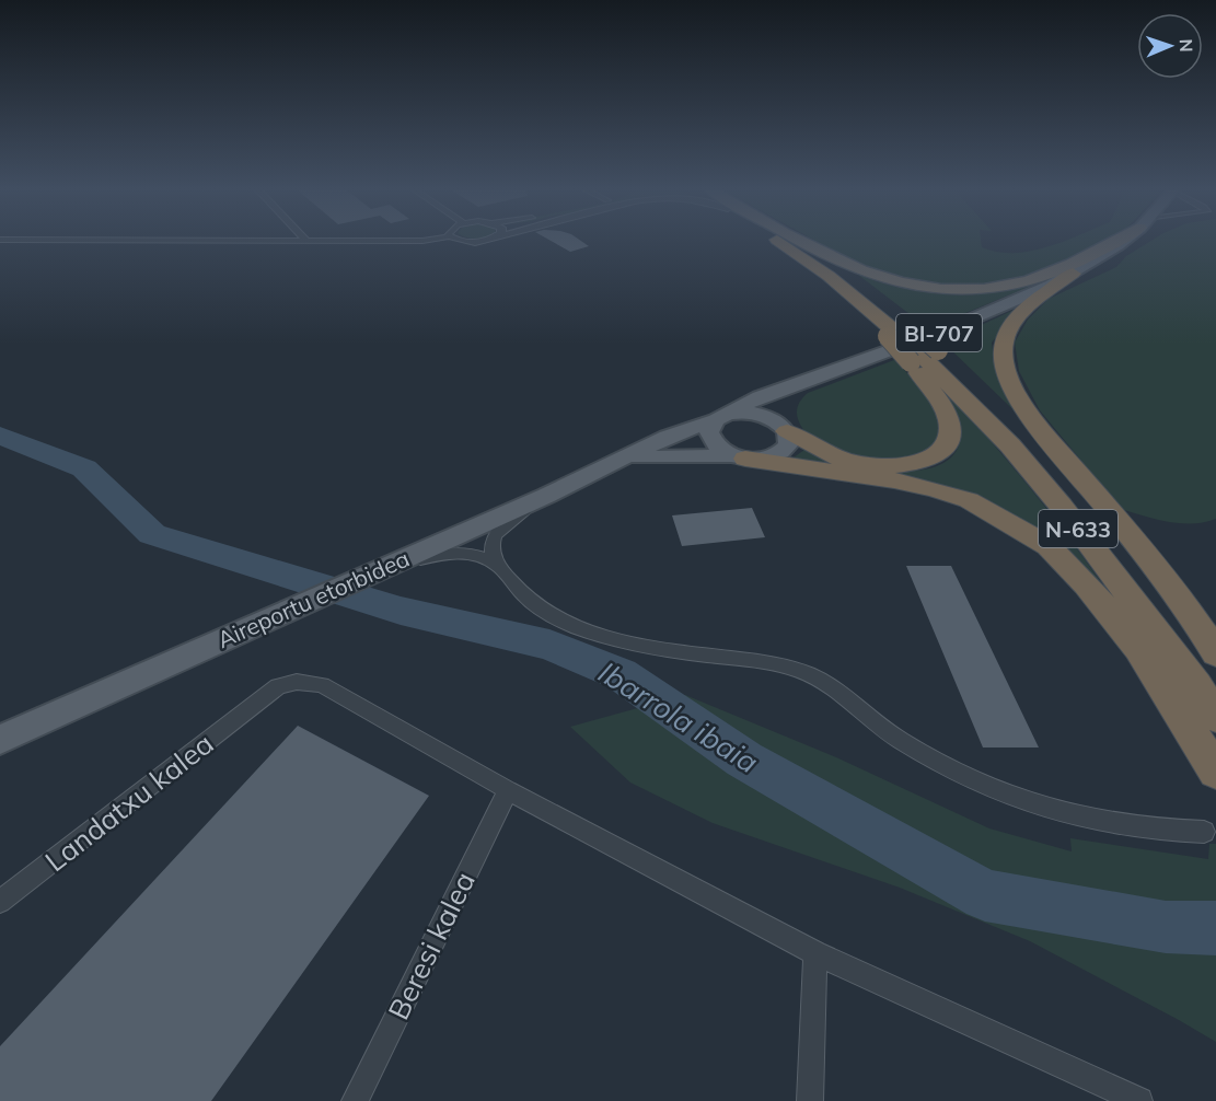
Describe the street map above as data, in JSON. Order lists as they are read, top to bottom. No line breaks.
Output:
{"streets":{"highway":["N-633"],"main road":["BI-707","Aireportu etorbidea"],"street":["Landatxu kalea","Beresi kalea"]},"crossings":[["BI-707","Aireportu etorbidea"],["Landatxu kalea","Beresi kalea"]],"water":["Ibarrola ibaia"],"north":"right"}
